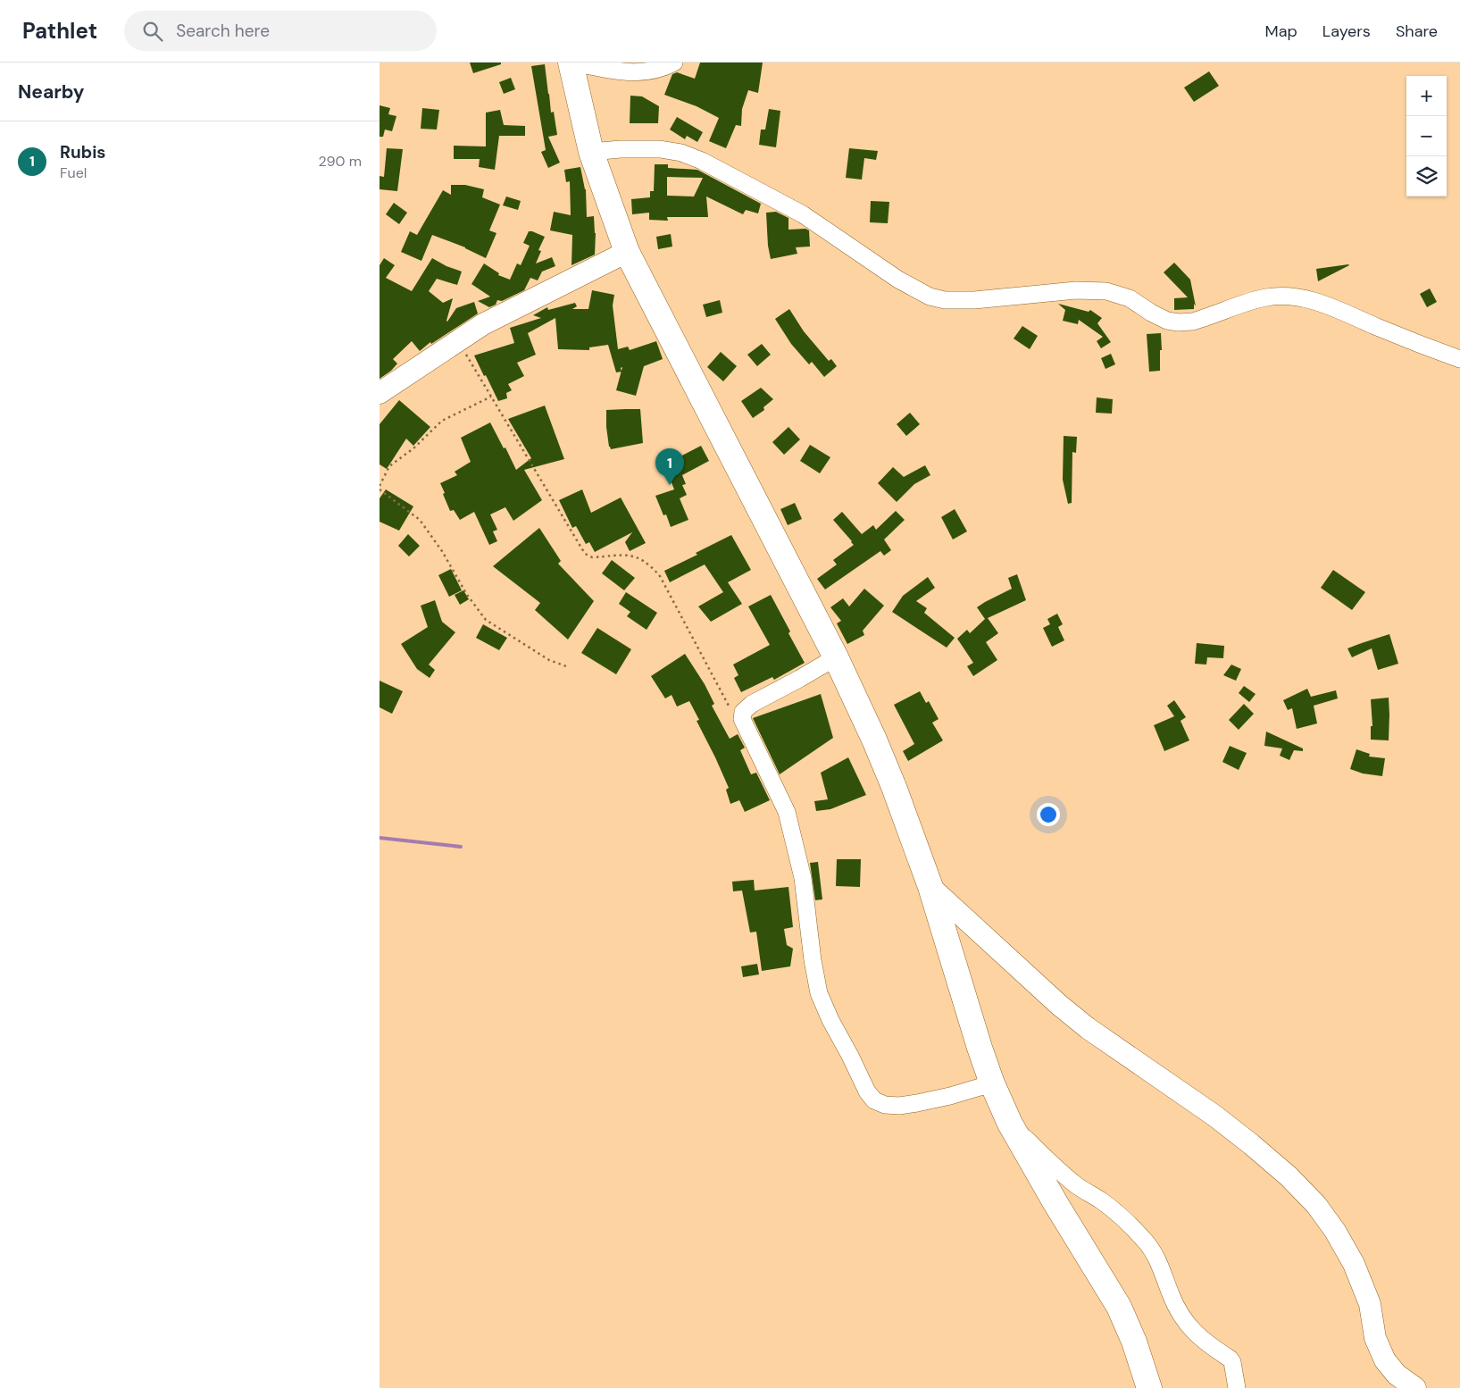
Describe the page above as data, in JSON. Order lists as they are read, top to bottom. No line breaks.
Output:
{"page":{"header":"Pathlet","search":"Search here","nav":["Map","Layers","Share"],"heading":"Nearby","map_buttons":["+","−"],"list":[{"mark":"1","name":"Rubis","note":"Fuel","value":"290 m"}],"pins":"1"}}
